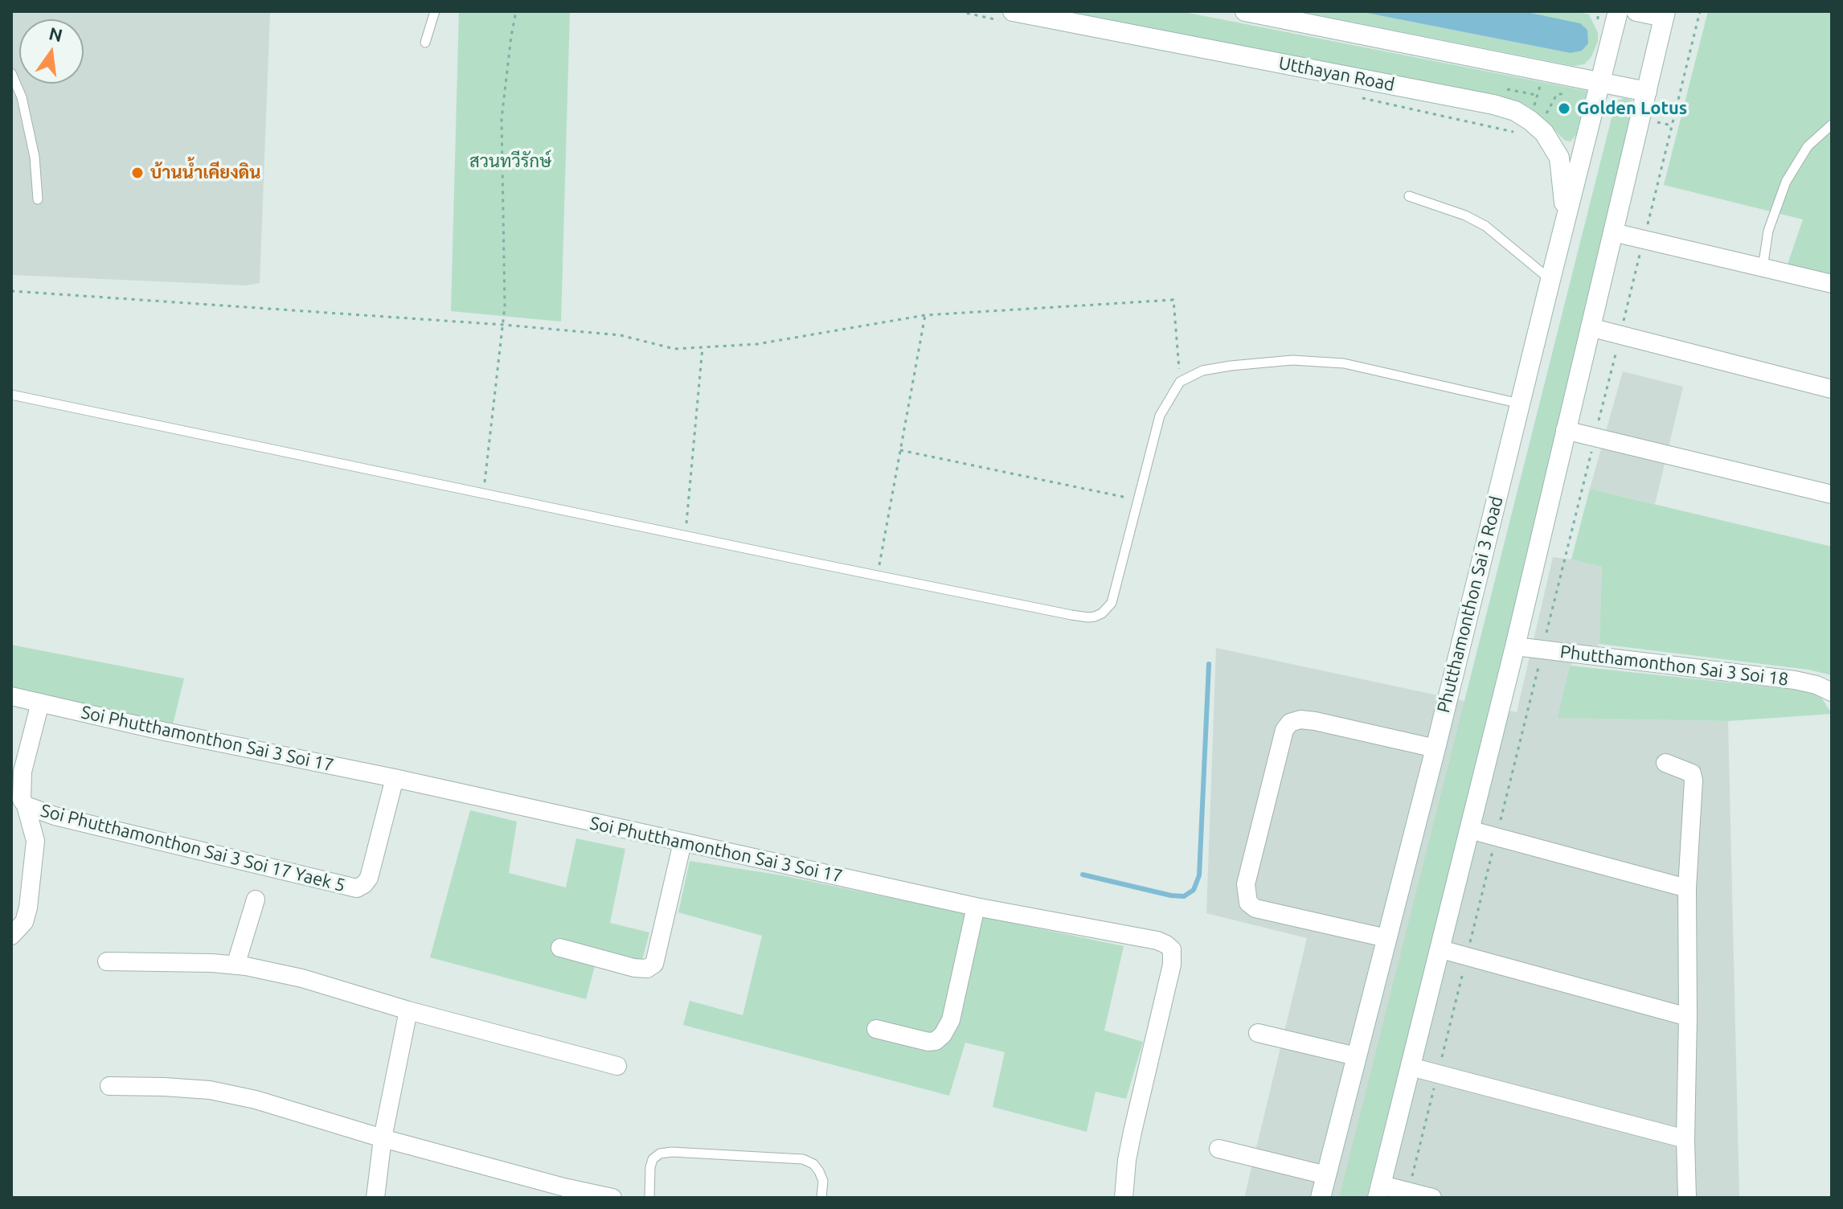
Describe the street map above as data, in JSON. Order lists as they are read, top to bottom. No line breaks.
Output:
{"streets":{"main road":["Utthayan Road","Phutthamonthon Sai 3 Road"],"street":["Phutthamonthon Sai 3 Soi 18","Soi Phutthamonthon Sai 3 Soi 17","Soi Phutthamonthon Sai 3 Soi 17 Yaek 5"]},"crossings":[["Utthayan Road","Phutthamonthon Sai 3 Road"],["Soi Phutthamonthon Sai 3 Soi 17","Soi Phutthamonthon Sai 3 Soi 17 Yaek 5"]],"parks":["สวนทวีรักษ์"],"places":["Golden Lotus","บ้านน้ำเคียงดิน"],"north":"top"}
